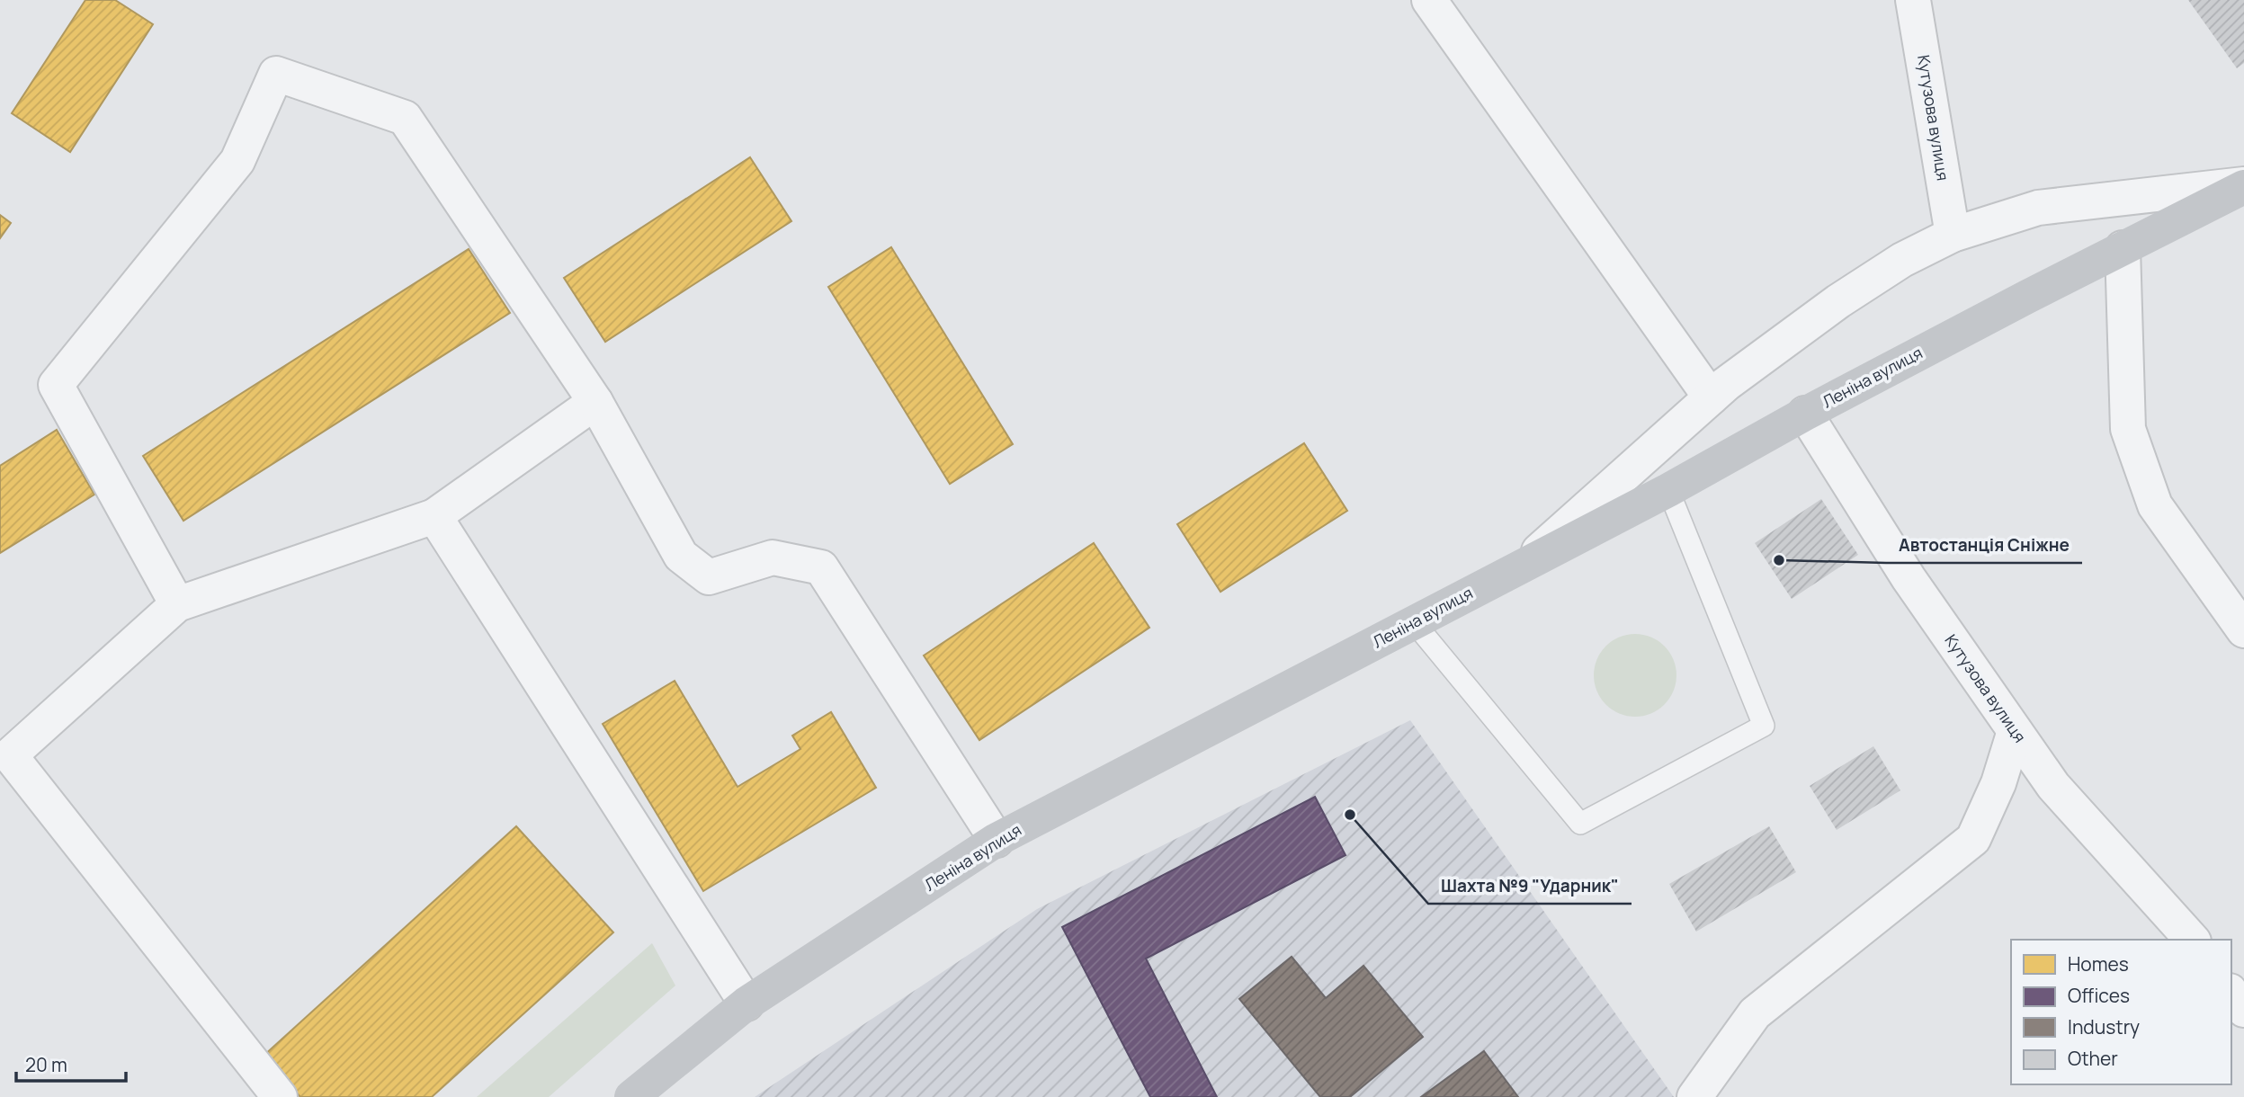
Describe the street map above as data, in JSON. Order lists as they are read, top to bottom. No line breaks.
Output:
{"streets":{"main road":["Леніна вулиця"],"street":["Кутузова вулиця"]},"crossings":[["Кутузова вулиця","Леніна вулиця"]],"places":["Автостанція Сніжне","Шахта №9 \"Ударник\""],"legend":["Homes","Offices","Industry","Other"],"scale_bar":"20 m"}
